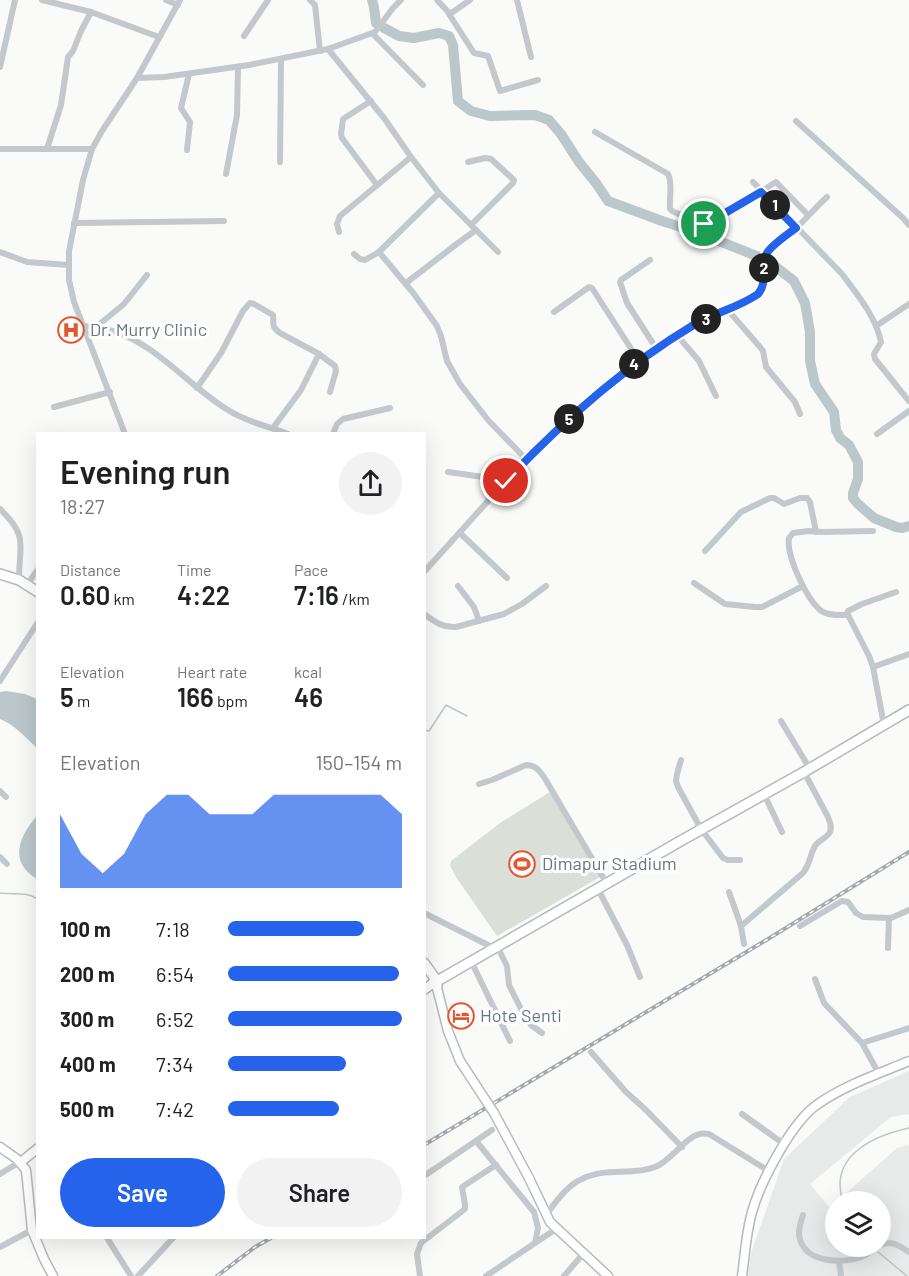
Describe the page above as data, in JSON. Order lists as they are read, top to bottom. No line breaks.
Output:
{"places":{"hospital":["Dr. Murry Clinic"],"sports":["Dimapur Stadium"],"hotel":["Hote Senti"]},"page":{"pins":["1","2","3","4","5"],"heading":["Evening run","18:27"],"stats":[["Distance","0.60 km"],["Time","4:22"],["Pace","7:16 /km"],["Elevation","5 m"],["Heart rate","166 bpm"],["kcal","46"]],"chart":["Elevation","150–154 m"],"list":[{"name":"100 m","note":"7:18"},{"name":"200 m","note":"6:54"},{"name":"300 m","note":"6:52"},{"name":"400 m","note":"7:34"},{"name":"500 m","note":"7:42"}],"buttons":["Save","Share"]}}
